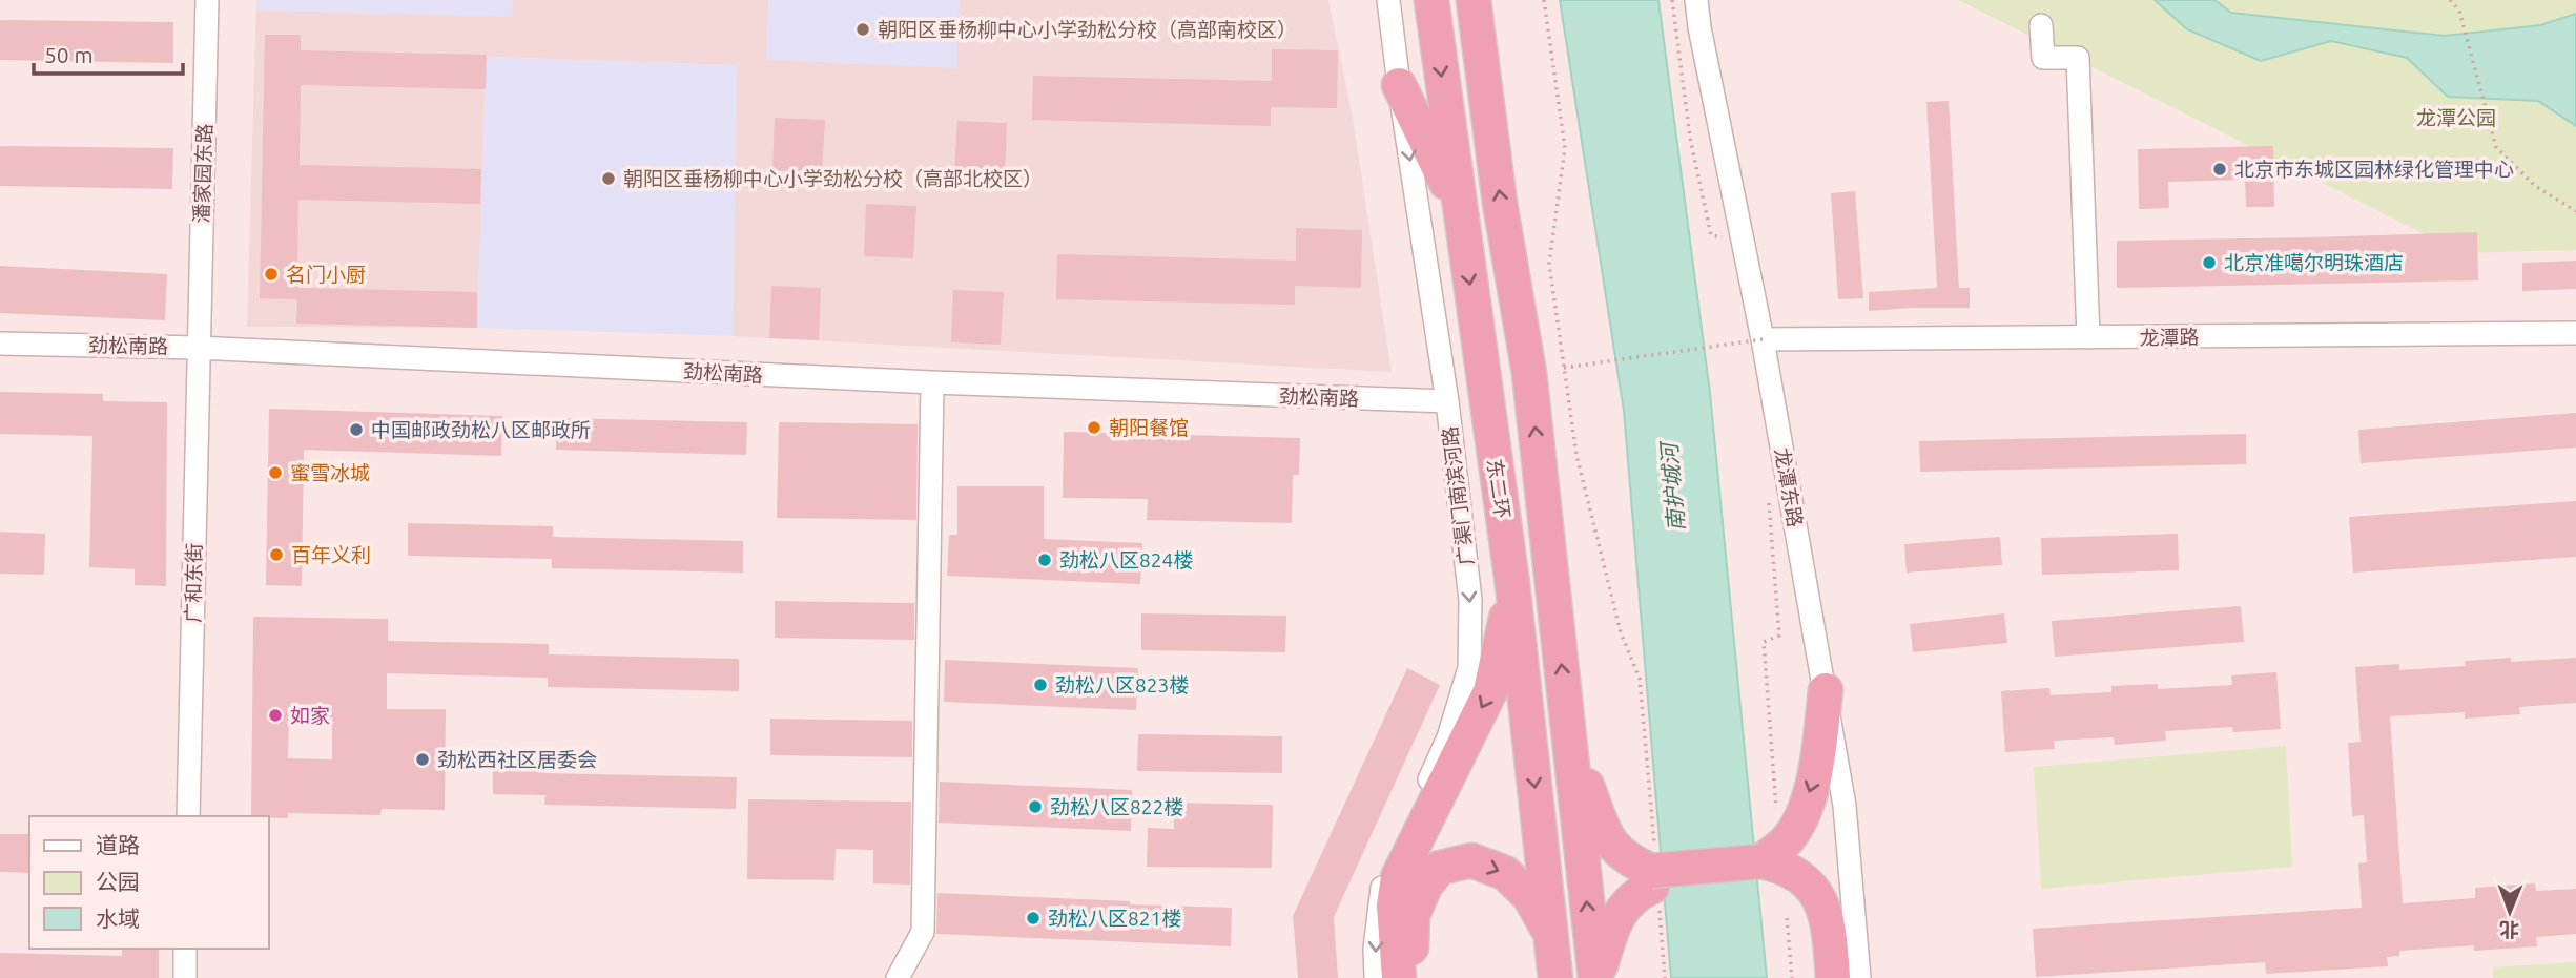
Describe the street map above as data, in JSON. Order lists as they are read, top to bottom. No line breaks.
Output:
{"streets":{"highway":["东二环"],"street":["潘家园东路","龙潭路","劲松南路","龙潭东路","广渠门南滨河路","广和东街"]},"crossings":[["潘家园东路","劲松南路"],["潘家园东路","广和东街"],["龙潭路","龙潭东路"],["劲松南路","广渠门南滨河路"],["劲松南路","广和东街"]],"one_way":["广渠门南滨河路"],"water":["南护城河"],"parks":["龙潭公园"],"places":["朝阳区垂杨柳中心小学劲松分校（高部南校区）","北京市东城区园林绿化管理中心","朝阳区垂杨柳中心小学劲松分校（高部北校区）","北京准噶尔明珠酒店","名门小厨","朝阳餐馆","中国邮政劲松八区邮政所","蜜雪冰城","百年义利","劲松八区824楼","劲松八区823楼","如家","劲松西社区居委会","劲松八区822楼","劲松八区821楼"],"legend":["道路","公园","水域"],"scale_bar":"50 m","north":"bottom"}
